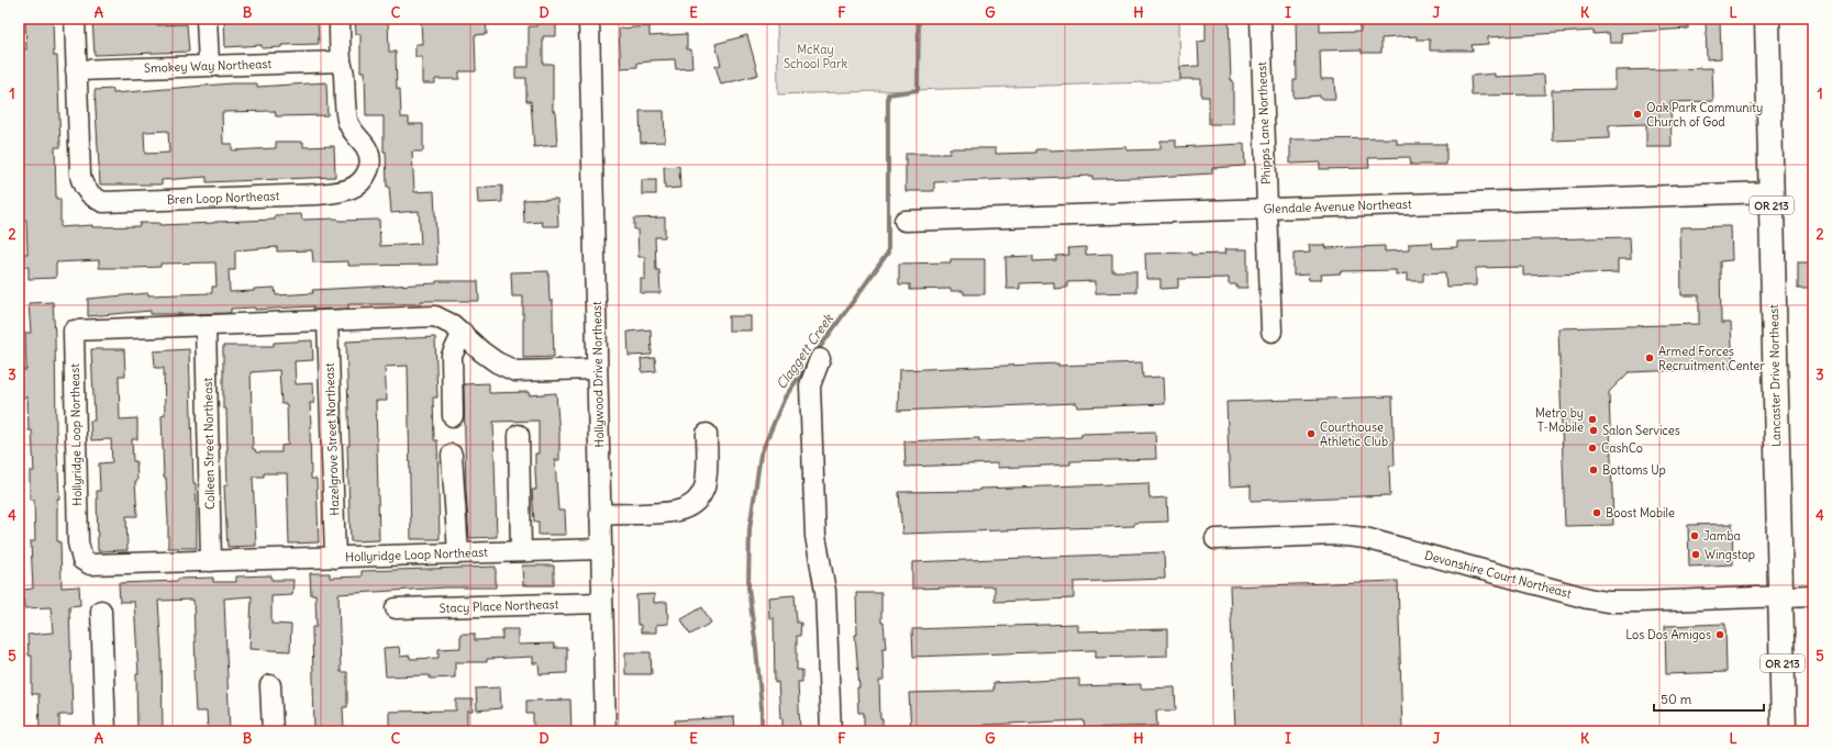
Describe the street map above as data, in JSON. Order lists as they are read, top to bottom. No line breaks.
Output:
{"streets":{"main road":["OR 213","Lancaster Drive Northeast"],"street":["Smokey Way Northeast","Phipps Lane Northeast","Bren Loop Northeast","Glendale Avenue Northeast","Hollywood Drive Northeast","Hollyridge Loop Northeast","Hazelgrove Street Northeast","Colleen Street Northeast","Devonshire Court Northeast","Stacy Place Northeast"]},"crossings":[["Smokey Way Northeast","Bren Loop Northeast"],["Phipps Lane Northeast","Glendale Avenue Northeast"],["Glendale Avenue Northeast","Lancaster Drive Northeast"],["Hollywood Drive Northeast","Hollyridge Loop Northeast"],["Hollywood Drive Northeast","Stacy Place Northeast"],["Lancaster Drive Northeast","Devonshire Court Northeast"],["Hollyridge Loop Northeast","Hazelgrove Street Northeast"],["Hollyridge Loop Northeast","Colleen Street Northeast"]],"water":["Claggett Creek"],"parks":["McKay School Park"],"places":["Oak Park Community Church of God","Armed Forces Recruitment Center","Metro by T-Mobile","Salon Services","Courthouse Athletic Club","CashCo","Bottoms Up","Boost Mobile","Jamba","Wingstop","Los Dos Amigos"],"scale_bar":"50 m","grid":{"columns":["A","B","C","D","E","F","G","H","I","J","K","L"],"rows":["1","2","3","4","5"]}}
